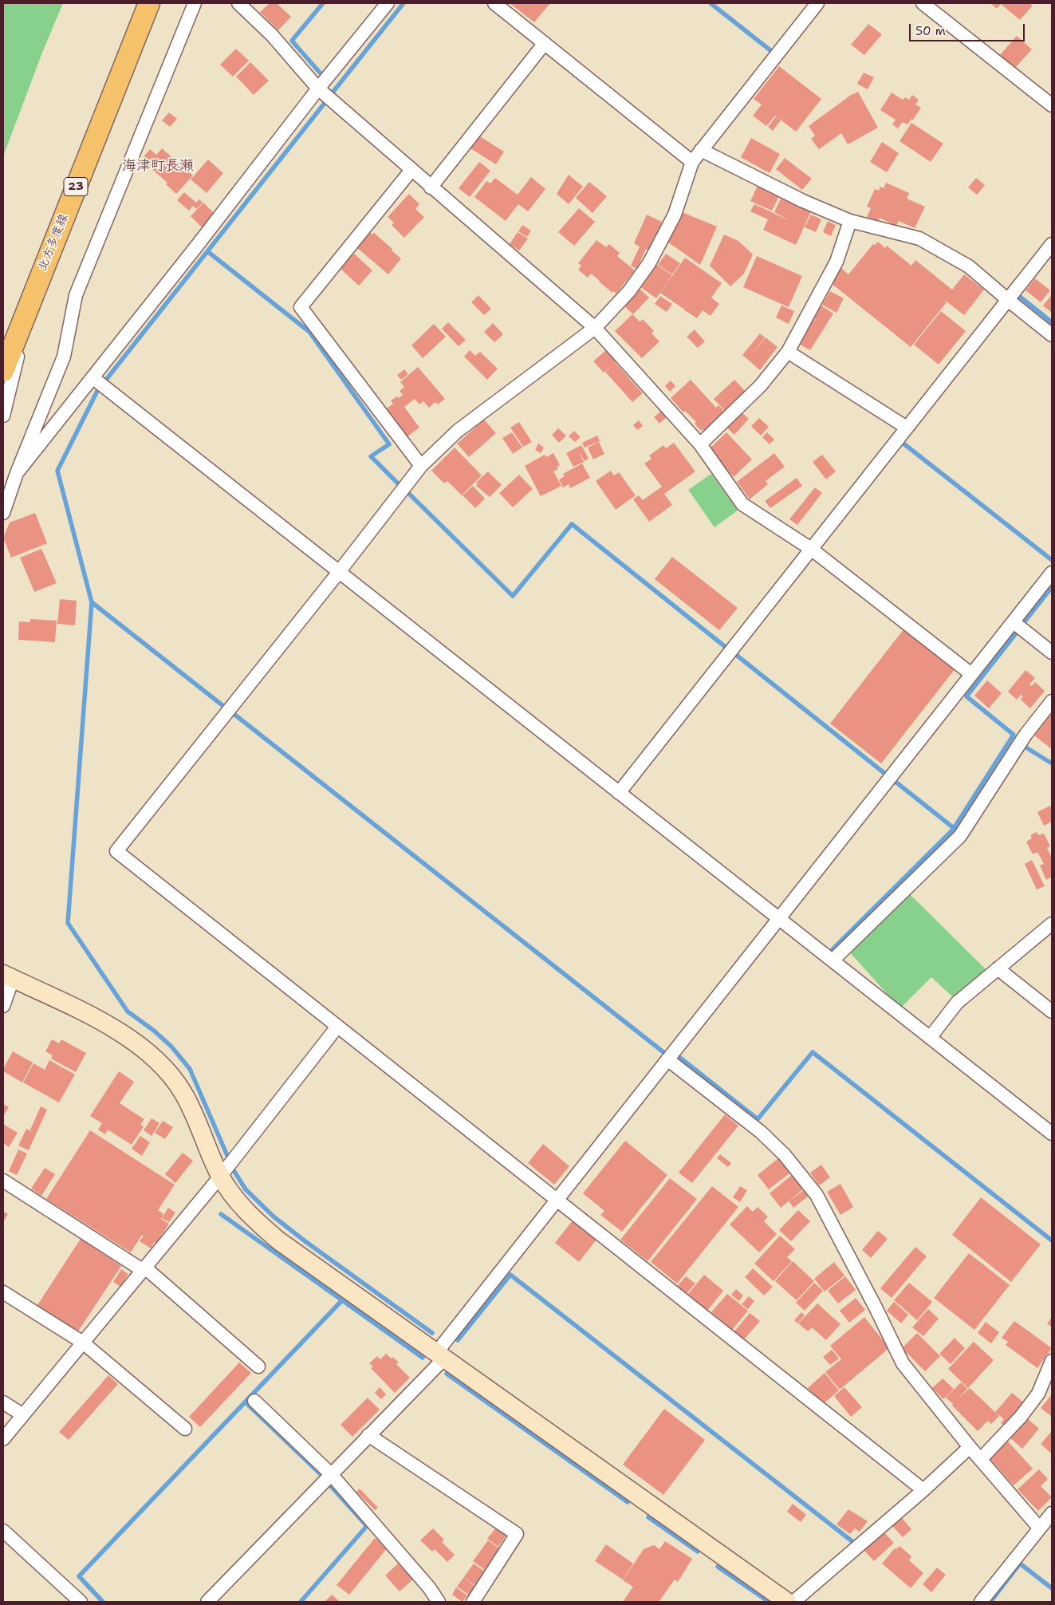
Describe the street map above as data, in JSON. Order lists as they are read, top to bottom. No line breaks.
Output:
{"streets":{"main road":["23","北方多度線"]},"districts":["海津町長瀬"],"scale_bar":"50 m"}
